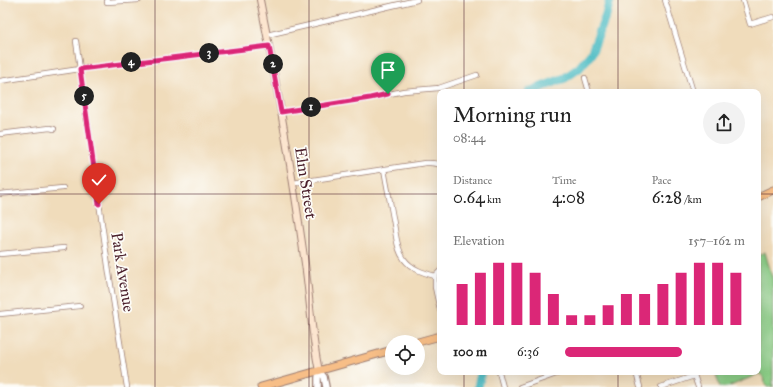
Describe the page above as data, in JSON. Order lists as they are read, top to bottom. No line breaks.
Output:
{"streets":{"main road":["Elm Street"],"street":["Park Avenue"]},"page":{"pins":["3","4","2","5","1"],"heading":["Morning run","08:44"],"stats":[["Distance","0.64 km"],["Time","4:08"],["Pace","6:28 /km"]],"chart":["Elevation","157–162 m"],"list":[{"name":"100 m","note":"6:36"}]}}
